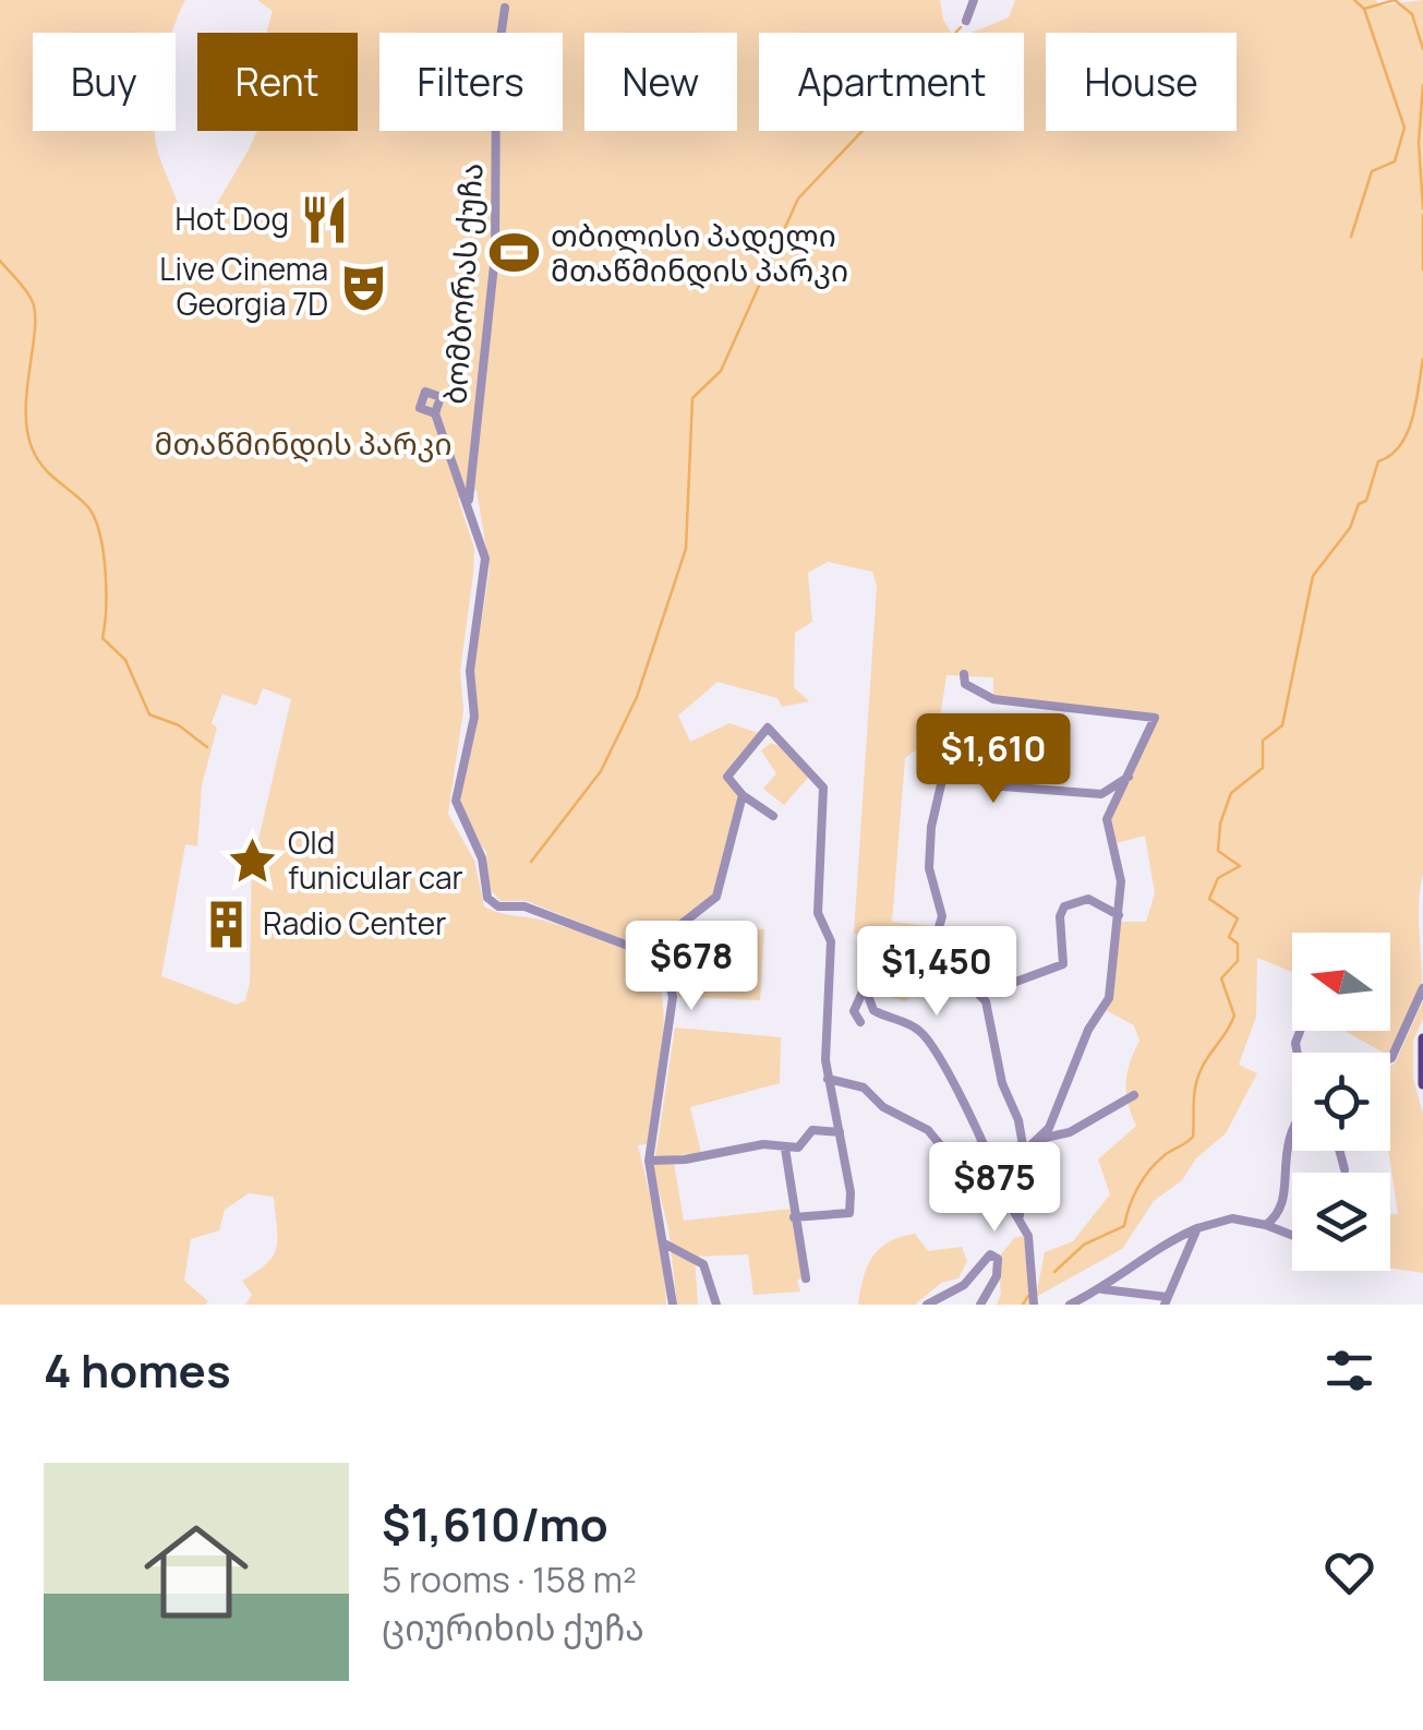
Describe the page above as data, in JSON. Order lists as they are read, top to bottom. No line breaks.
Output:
{"streets":{"street":["ბომბორას ქუჩა"]},"parks":["მთაწმინდის პარკი"],"places":{"restaurant":["Hot Dog"],"sports":["თბილისი პადელი მთაწმინდის პარკი"],"theatre":["Live Cinema Georgia 7D"],"place":["Old funicular car"],"building":["Radio Center"]},"north":"left","page":{"chip":["Buy","Rent","Filters","New","Apartment","House"],"price":["$1,610","$678","$1,450","$875"],"heading":"4 homes","list":[{"name":"$1,610/mo","note":"5 rooms · 158 m² · ციურიხის ქუჩა"}]}}
